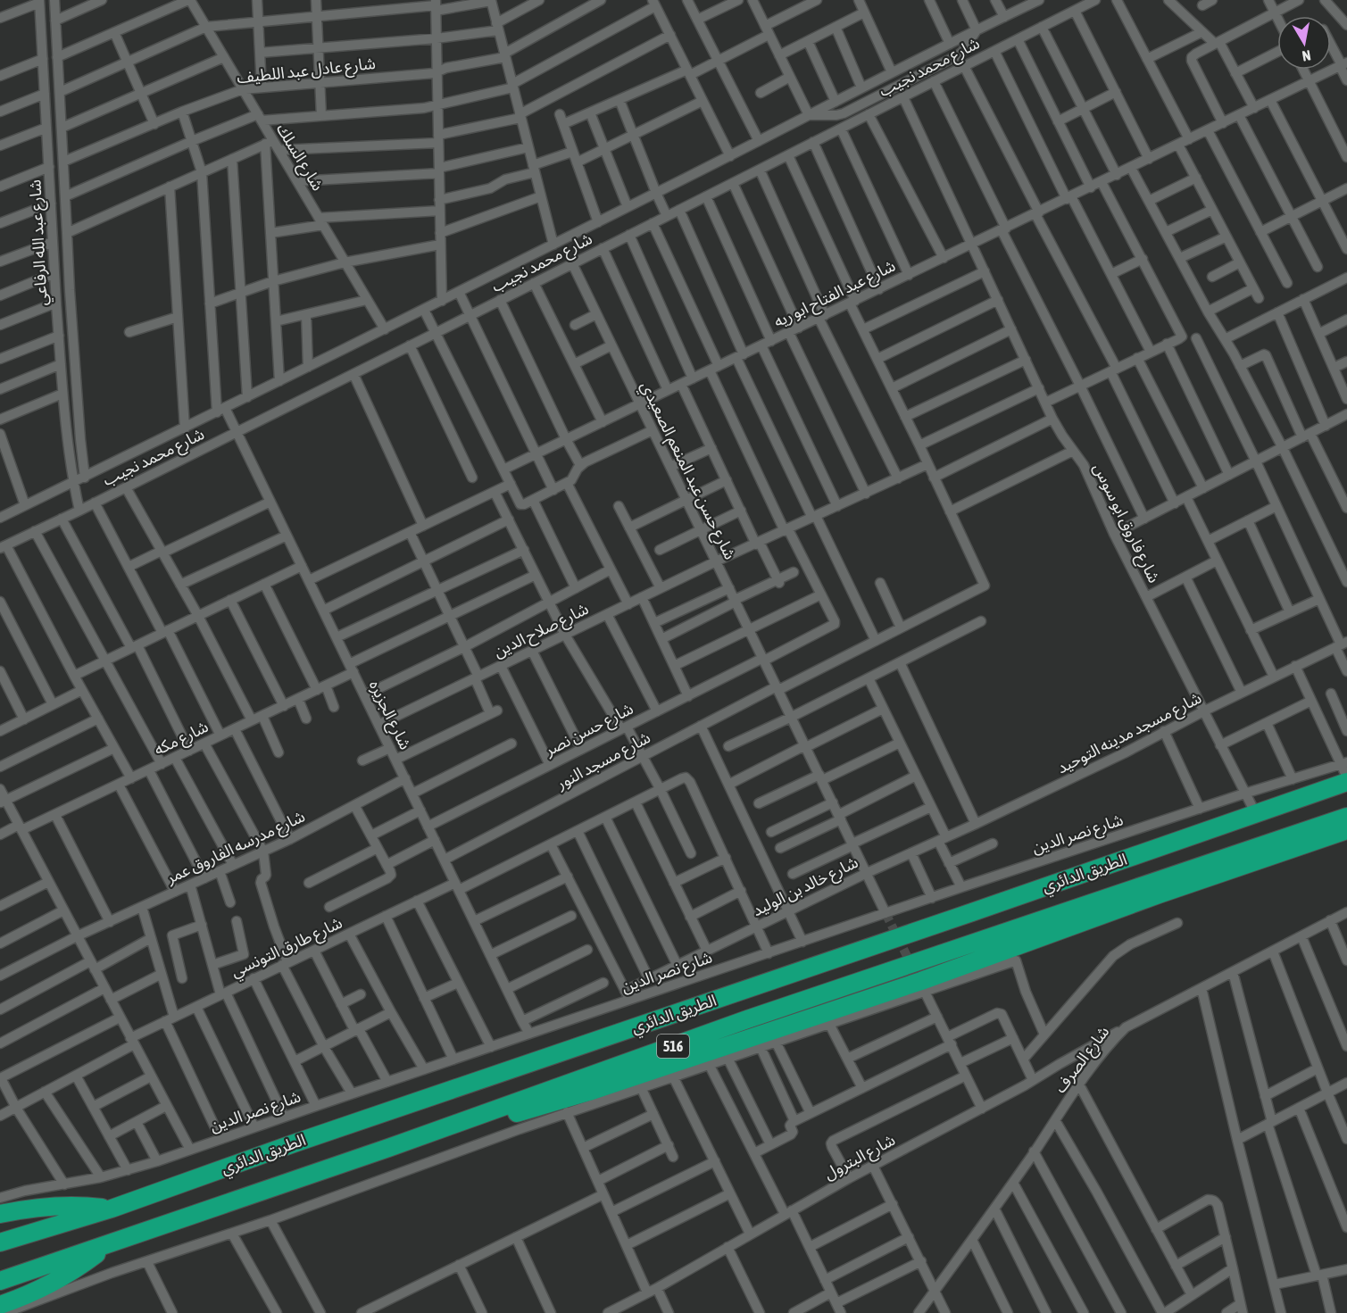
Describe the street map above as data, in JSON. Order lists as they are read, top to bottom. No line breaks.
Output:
{"streets":{"highway":["الطريق الدائري","516"],"street":["شارع محمد نجيب","شارع عادل عبد اللطيف","شارع السلك","شارع عبد الله الرفاعي","شارع عبد الفتاح ابو ريه","شارع حسن عبد المنعم الصعيدي","شارع فاروق ابو سوس","شارع صلاح الدين","شارع الجزيره","شارع حسن نصر","شارع مسجد مدينه التوحيد","شارع مكه","شارع مسجد النور","شارع نصر الدين","شارع مدرسه الفاروق عمر","شارع خالد بن الوليد","شارع طارق التونسي","شارع الصرف","شارع البترول"]},"crossings":[["شارع محمد نجيب","شارع السلك"],["شارع محمد نجيب","شارع عبد الله الرفاعي"],["شارع محمد نجيب","شارع حسن عبد المنعم الصعيدي"],["شارع محمد نجيب","شارع فاروق ابو سوس"],["شارع محمد نجيب","شارع الجزيره"],["شارع عادل عبد اللطيف","شارع السلك"],["شارع عادل عبد اللطيف","شارع عبد الله الرفاعي"],["شارع عبد الفتاح ابو ريه","شارع حسن عبد المنعم الصعيدي"],["شارع عبد الفتاح ابو ريه","شارع فاروق ابو سوس"],["شارع حسن عبد المنعم الصعيدي","شارع صلاح الدين"],["شارع حسن عبد المنعم الصعيدي","شارع حسن نصر"],["شارع حسن عبد المنعم الصعيدي","شارع مسجد النور"],["شارع حسن عبد المنعم الصعيدي","شارع نصر الدين"],["شارع حسن عبد المنعم الصعيدي","شارع خالد بن الوليد"],["شارع فاروق ابو سوس","شارع مسجد مدينه التوحيد"],["شارع فاروق ابو سوس","شارع نصر الدين"],["شارع فاروق ابو سوس","الطريق الدائري"],["شارع صلاح الدين","شارع الجزيره"],["شارع الجزيره","شارع حسن نصر"],["شارع الجزيره","شارع مكه"],["شارع الجزيره","شارع مسجد النور"],["شارع الجزيره","شارع نصر الدين"],["شارع الجزيره","شارع مدرسه الفاروق عمر"],["شارع الجزيره","شارع طارق التونسي"],["شارع مسجد مدينه التوحيد","شارع خالد بن الوليد"],["شارع نصر الدين","شارع خالد بن الوليد"],["شارع الصرف","شارع البترول"]],"north":"bottom"}
